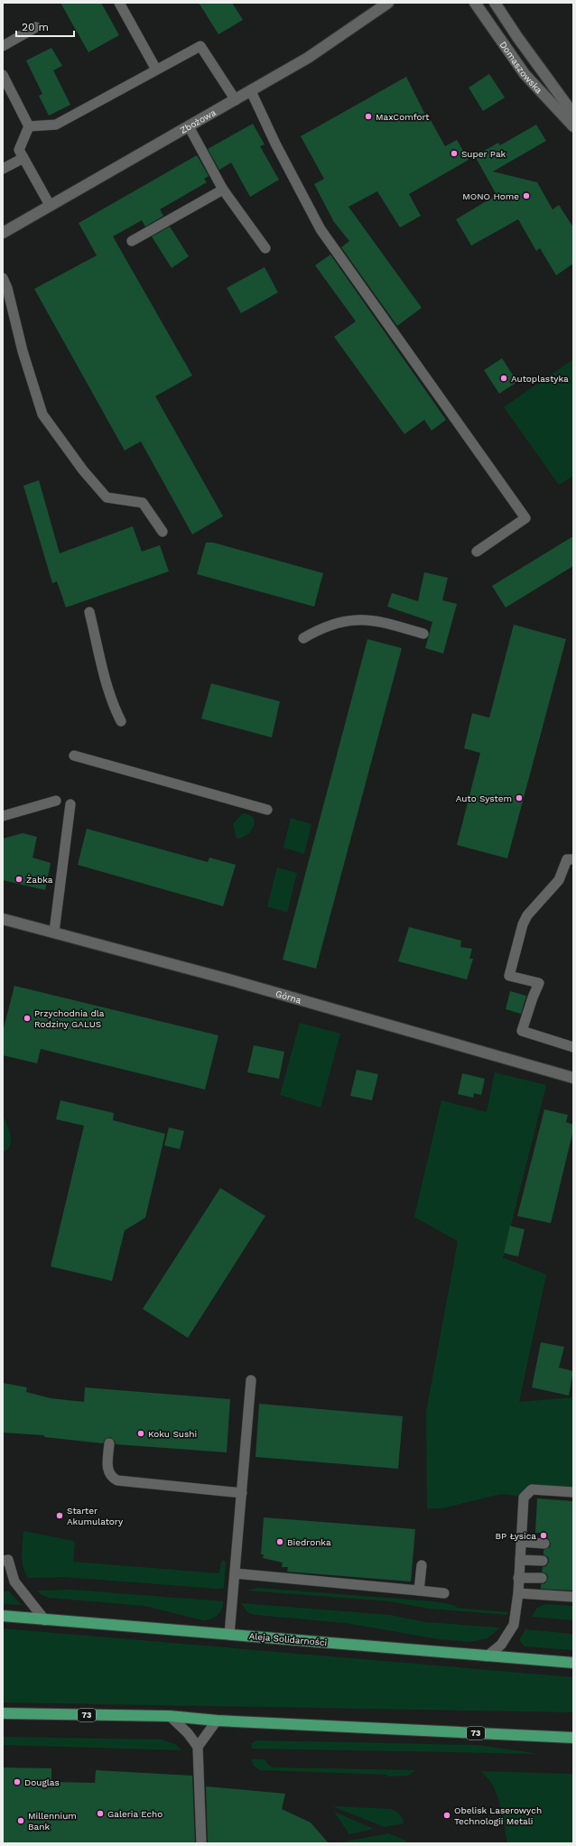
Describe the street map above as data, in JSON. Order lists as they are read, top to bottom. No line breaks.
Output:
{"streets":{"main road":["Aleja Solidarności","73"],"street":["Domaszowska","Zbożowa","Górna"]},"places":["MaxComfort","Super Pak","MONO Home","Autoplastyka","Auto System","Żabka","Przychodnia dla Rodziny GALUS","Koku Sushi","Starter Akumulatory","BP Łysica","Biedronka","Douglas","Galeria Echo","Obelisk Laserowych Technologii Metali","Millennium Bank"],"scale_bar":"20 m"}
